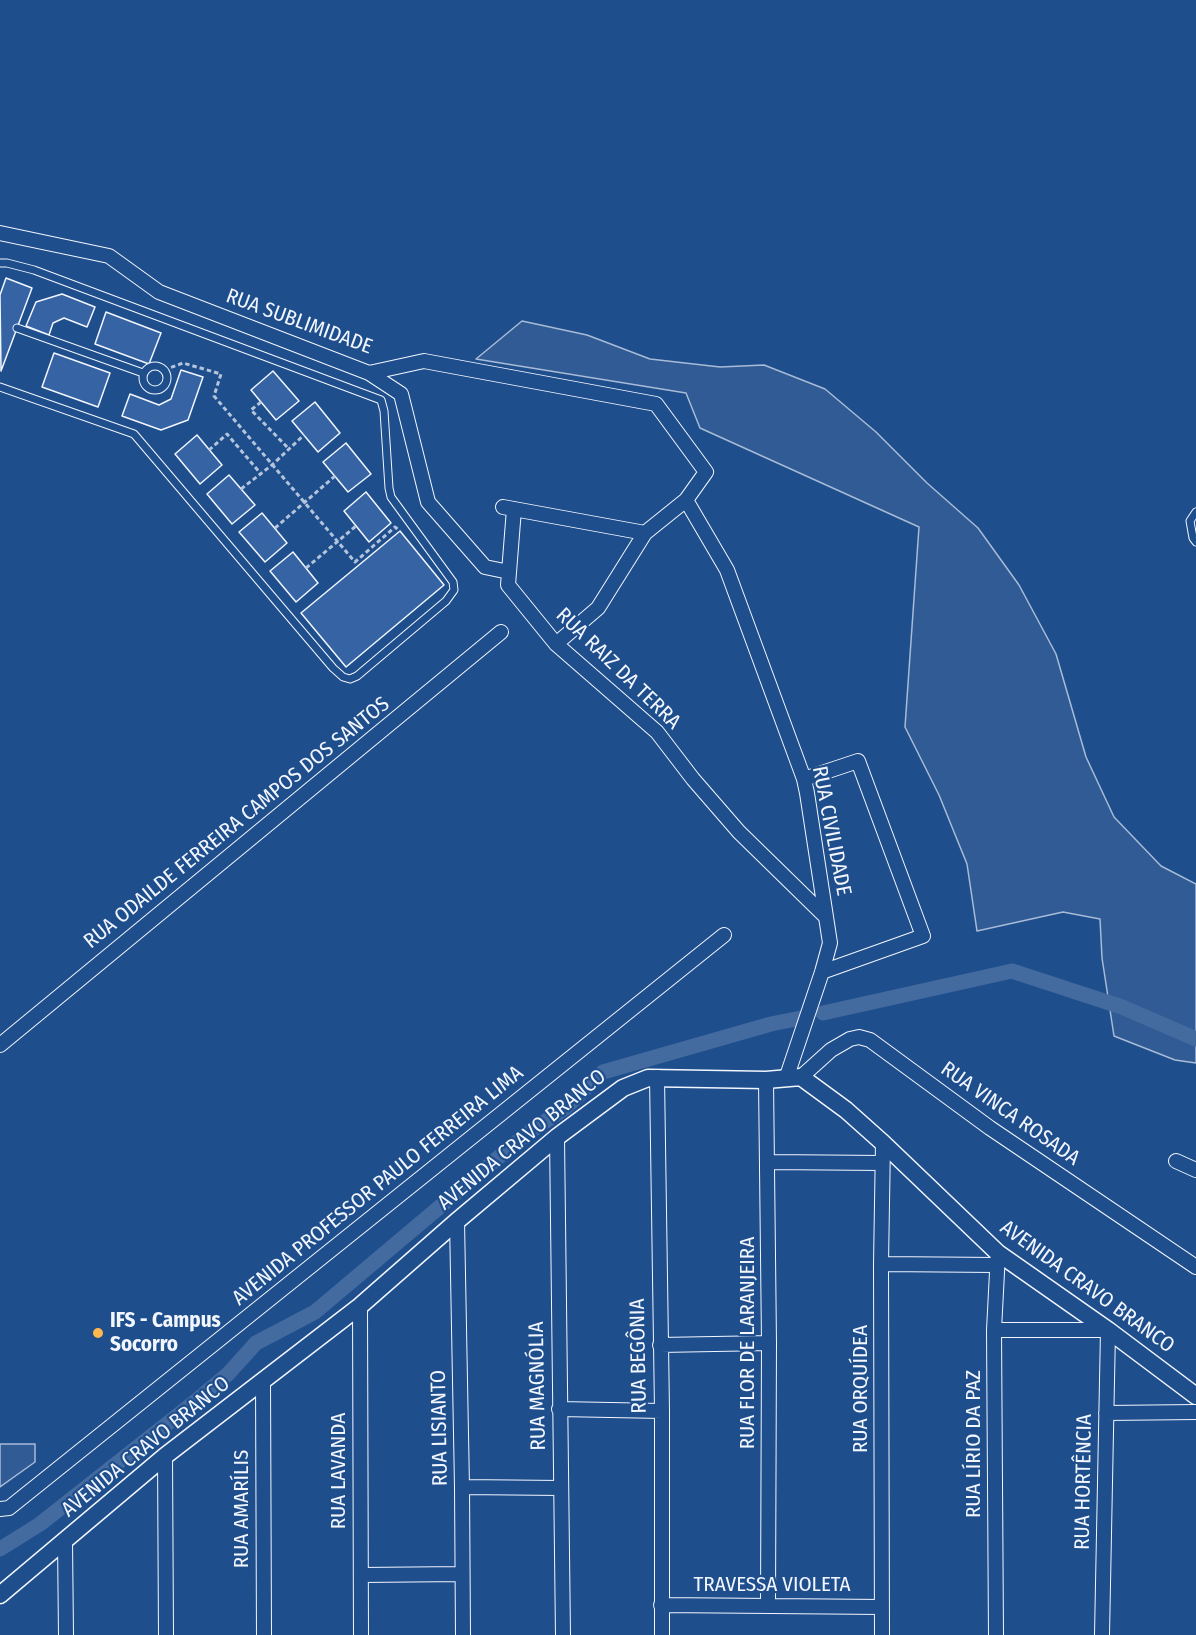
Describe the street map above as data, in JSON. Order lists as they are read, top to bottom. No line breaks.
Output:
{"streets":{"street":["RUA SUBLIMIDADE","RUA RAIZ DA TERRA","RUA ODAILDE FERREIRA CAMPOS DOS SANTOS","RUA CIVILIDADE","RUA VINCA ROSADA","AVENIDA CRAVO BRANCO","AVENIDA PROFESSOR PAULO FERREIRA LIMA","RUA FLOR DE LARANJEIRA","RUA BEGÔNIA","RUA MAGNÓLIA","RUA ORQUÍDEA","RUA LISIANTO","RUA LÍRIO DA PAZ","RUA LAVANDA","RUA HORTÊNCIA","RUA AMARÍLIS","TRAVESSA VIOLETA"]},"crossings":[["RUA SUBLIMIDADE","RUA CIVILIDADE"],["RUA RAIZ DA TERRA","RUA CIVILIDADE"],["RUA CIVILIDADE","RUA VINCA ROSADA"],["RUA CIVILIDADE","AVENIDA CRAVO BRANCO"],["RUA VINCA ROSADA","AVENIDA CRAVO BRANCO"],["AVENIDA CRAVO BRANCO","RUA FLOR DE LARANJEIRA"],["AVENIDA CRAVO BRANCO","RUA BEGÔNIA"],["AVENIDA CRAVO BRANCO","RUA MAGNÓLIA"],["AVENIDA CRAVO BRANCO","RUA ORQUÍDEA"],["AVENIDA CRAVO BRANCO","RUA LISIANTO"],["AVENIDA CRAVO BRANCO","RUA LÍRIO DA PAZ"],["AVENIDA CRAVO BRANCO","RUA LAVANDA"],["AVENIDA CRAVO BRANCO","RUA HORTÊNCIA"],["AVENIDA CRAVO BRANCO","RUA AMARÍLIS"],["RUA FLOR DE LARANJEIRA","TRAVESSA VIOLETA"],["RUA BEGÔNIA","TRAVESSA VIOLETA"],["RUA ORQUÍDEA","TRAVESSA VIOLETA"]],"places":["IFS - Campus Socorro"]}
